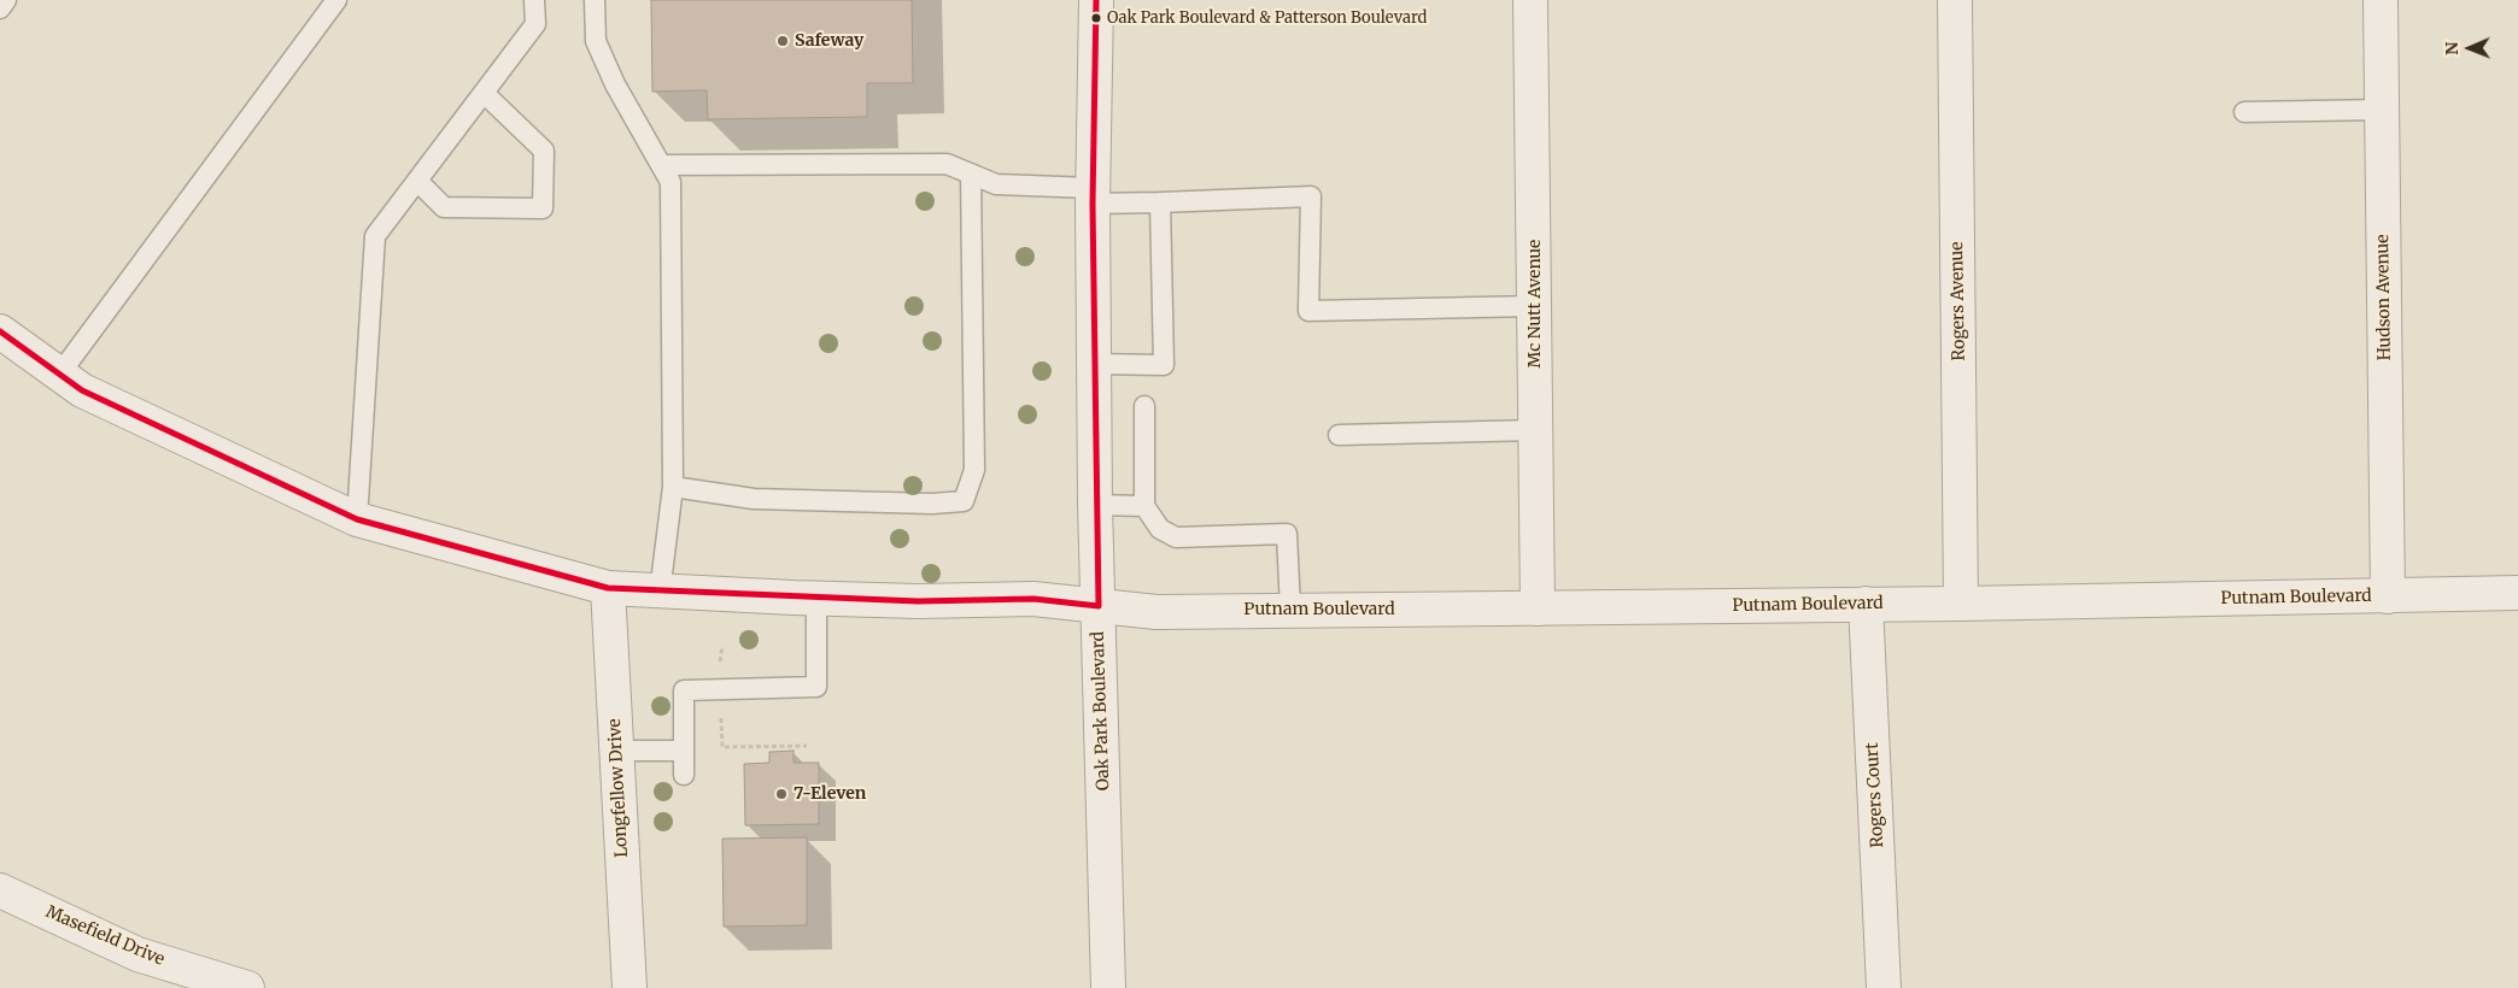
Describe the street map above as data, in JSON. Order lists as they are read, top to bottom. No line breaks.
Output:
{"streets":{"street":["Hudson Avenue","Rogers Avenue","Mc Nutt Avenue","Putnam Boulevard","Oak Park Boulevard","Longfellow Drive","Rogers Court","Masefield Drive"]},"crossings":[["Hudson Avenue","Putnam Boulevard"],["Rogers Avenue","Putnam Boulevard"],["Mc Nutt Avenue","Putnam Boulevard"],["Putnam Boulevard","Oak Park Boulevard"],["Putnam Boulevard","Longfellow Drive"],["Putnam Boulevard","Rogers Court"]],"places":["Oak Park Boulevard & Patterson Boulevard","Safeway","7-Eleven"],"north":"left"}
